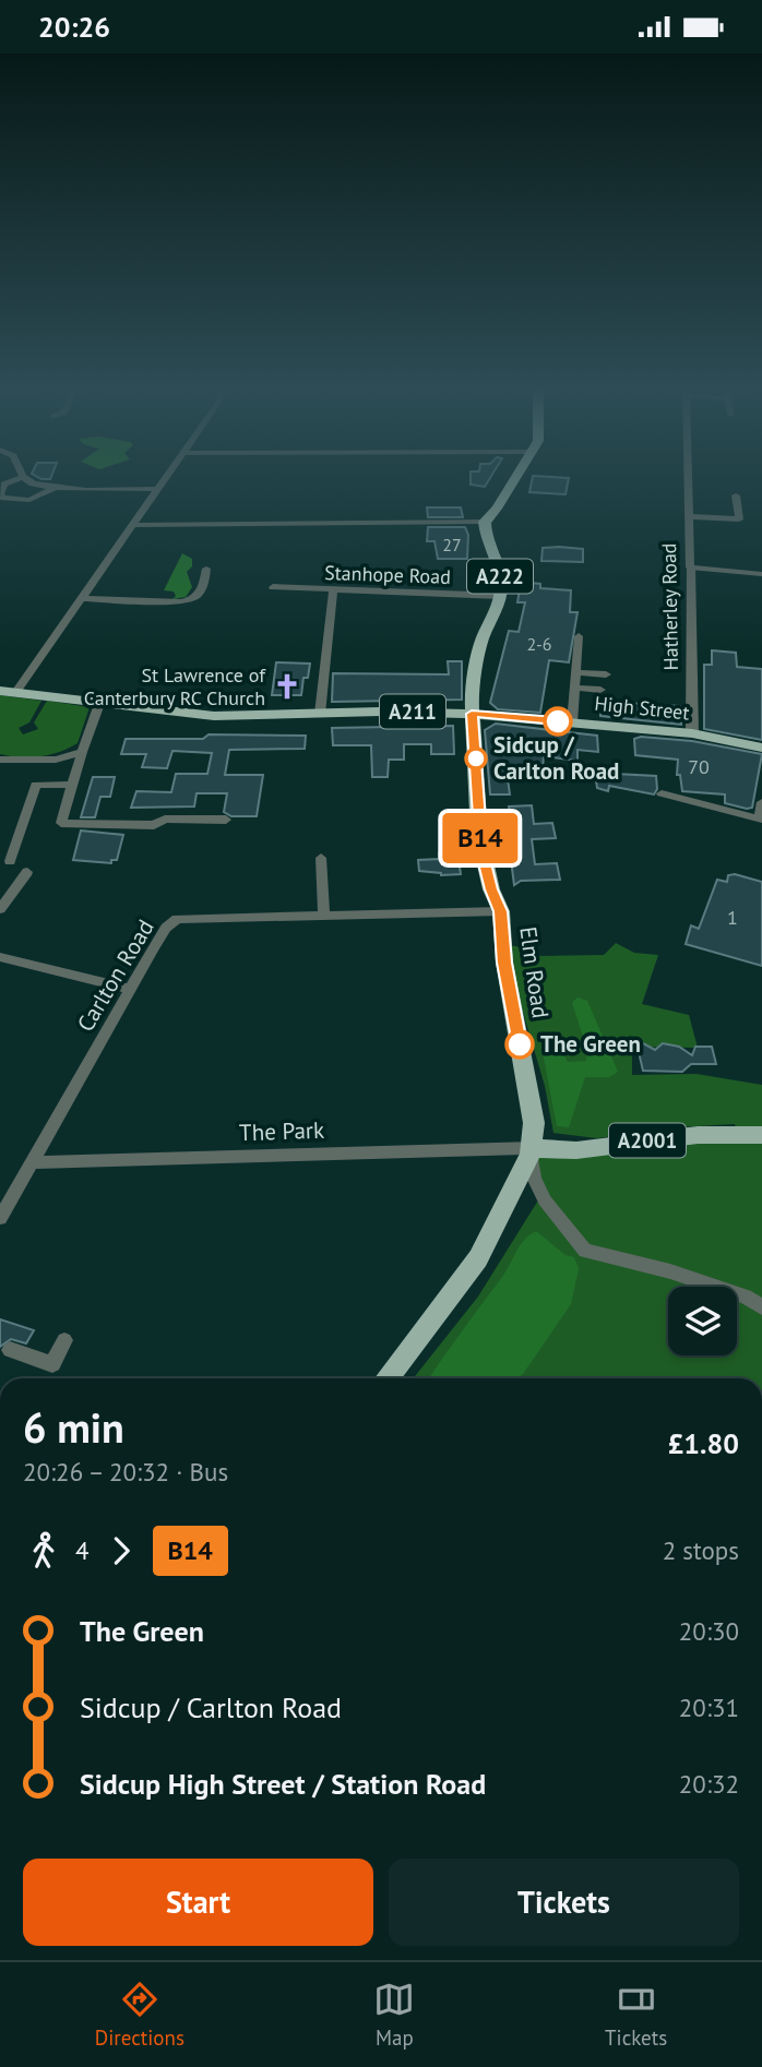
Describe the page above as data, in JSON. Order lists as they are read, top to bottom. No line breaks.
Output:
{"streets":{"main road":["A222","High Street","A211","Elm Road","A2001"],"street":["Stanhope Road","Hatherley Road","Carlton Road","The Park"]},"crossings":[["Stanhope Road","A222"],["A222","High Street"],["A222","A211"],["A222","Elm Road"],["Hatherley Road","High Street"],["High Street","A211"],["High Street","Elm Road"],["A211","Elm Road"],["Elm Road","Carlton Road"],["Elm Road","The Park"],["Elm Road","A2001"],["Carlton Road","The Park"],["The Park","A2001"]],"places":{"church":["St Lawrence of Canterbury RC Church"],"other":["Sidcup / Carlton Road","The Green"]},"lines":["bus line B14"],"house_numbers":["27","2-6","70","1"],"page":{"status":"20:26","on_map":"B14","heading":["6 min","20:26 – 20:32 · Bus","£1.80"],"legs":["4","B14","2 stops"],"list":[{"name":"The Green","value":"20:30"},{"name":"Sidcup / Carlton Road","value":"20:31"},{"name":"Sidcup High Street / Station Road","value":"20:32"}],"buttons":["Start","Tickets"],"tabs":["Directions","Map","Tickets"]}}
